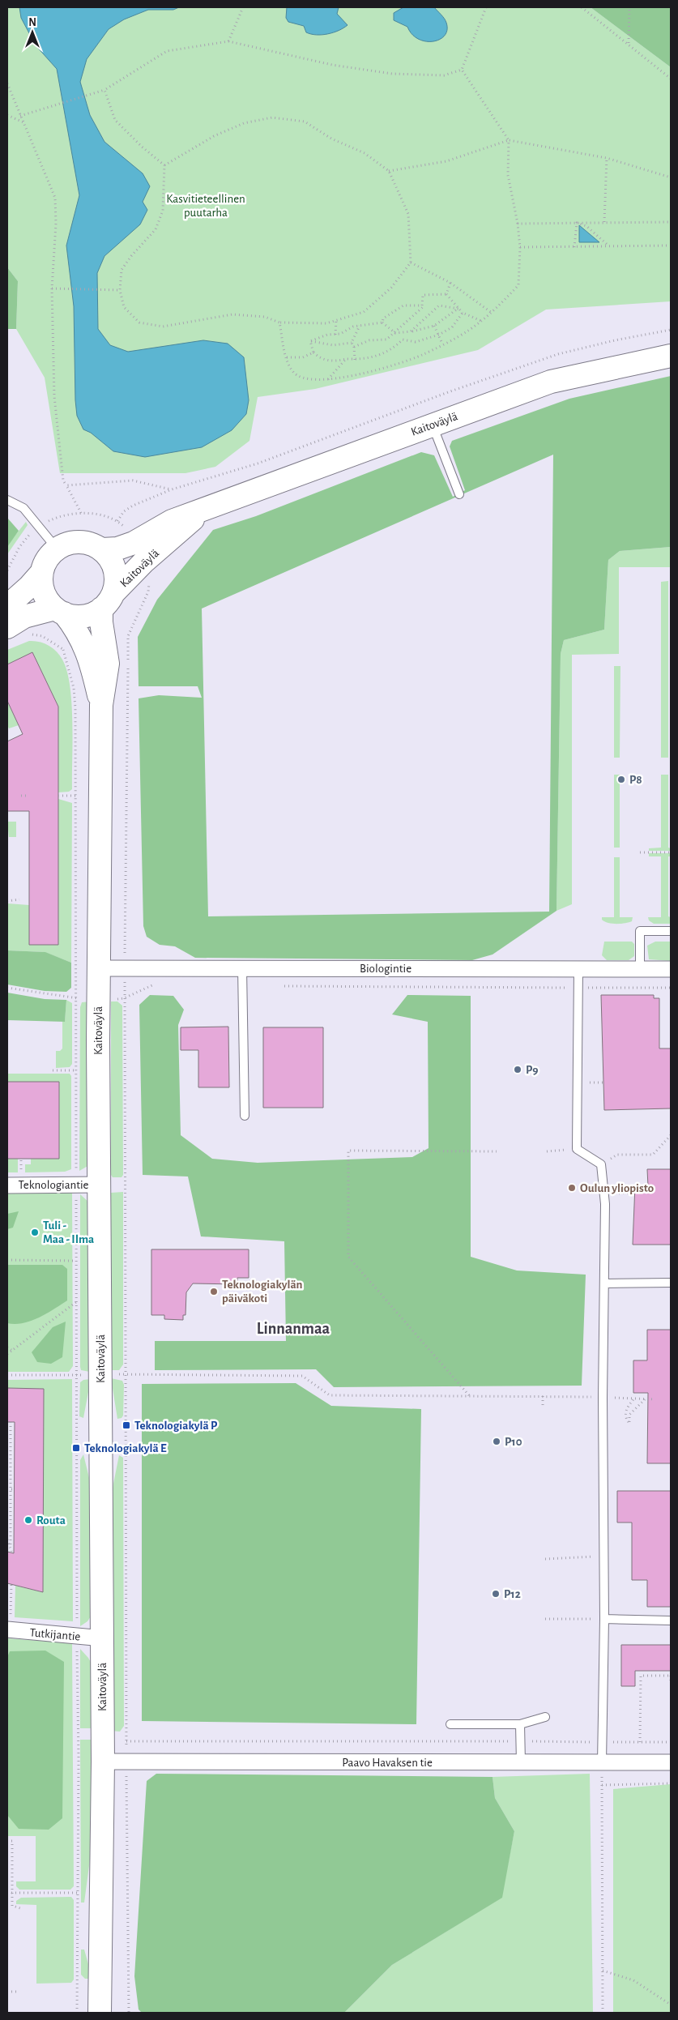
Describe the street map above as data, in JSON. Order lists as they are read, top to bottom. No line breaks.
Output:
{"streets":{"street":["Kaitoväylä","Biologintie","Teknologiantie","Tutkijantie","Paavo Havaksen tie"]},"crossings":[["Kaitoväylä","Biologintie"],["Kaitoväylä","Teknologiantie"],["Kaitoväylä","Tutkijantie"],["Kaitoväylä","Paavo Havaksen tie"]],"districts":["Linnanmaa"],"parks":["Kasvitieteellinen puutarha"],"places":{"other":["P8","P9","Oulun yliopisto","Tuli - Maa - Ilma","Teknologiakylän päiväkoti","P10","Routa","P12"],"transit":["Teknologiakylä P","Teknologiakylä E"]},"north":"top"}
